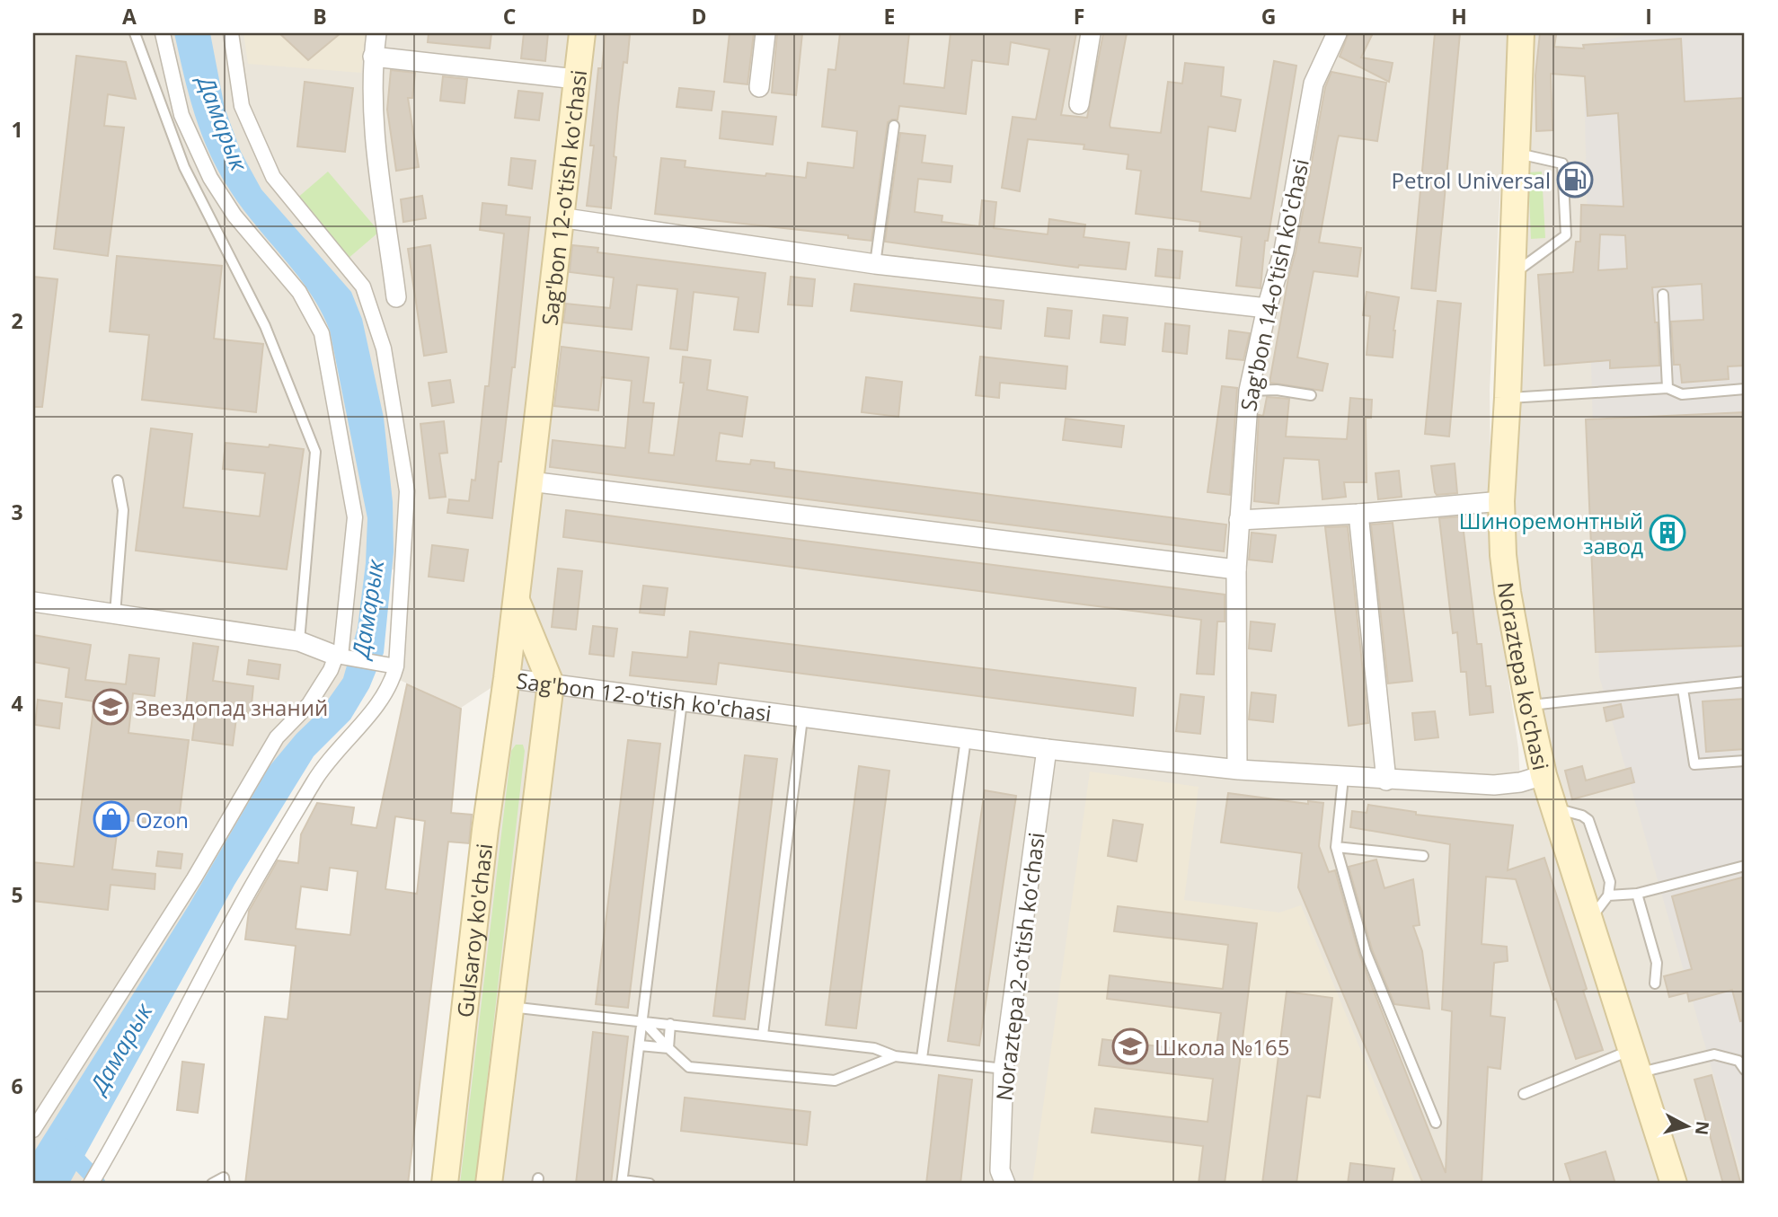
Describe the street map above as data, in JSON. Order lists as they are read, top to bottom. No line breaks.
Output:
{"streets":{"main road":["Sag'bon 12-o'tish ko'chasi","Noraztepa ko'chasi","Gulsaroy ko'chasi"],"street":["Sag'bon 14-o'tish ko'chasi","Noraztepa 2-oʻtish ko'chasi"]},"crossings":[["Sag'bon 12-o'tish ko'chasi","Sag'bon 14-o'tish ko'chasi"],["Sag'bon 12-o'tish ko'chasi","Noraztepa ko'chasi"],["Sag'bon 12-o'tish ko'chasi","Gulsaroy ko'chasi"],["Sag'bon 12-o'tish ko'chasi","Noraztepa 2-oʻtish ko'chasi"]],"water":["Дамарык"],"places":{"fuel station":["Petrol Universal"],"building":["Шиноремонтный завод"],"school or university":["Звездопад знаний","Школа №165"],"shop":["Ozon"]},"north":"right","grid":{"columns":["A","B","C","D","E","F","G","H","I"],"rows":["1","2","3","4","5","6"]}}
